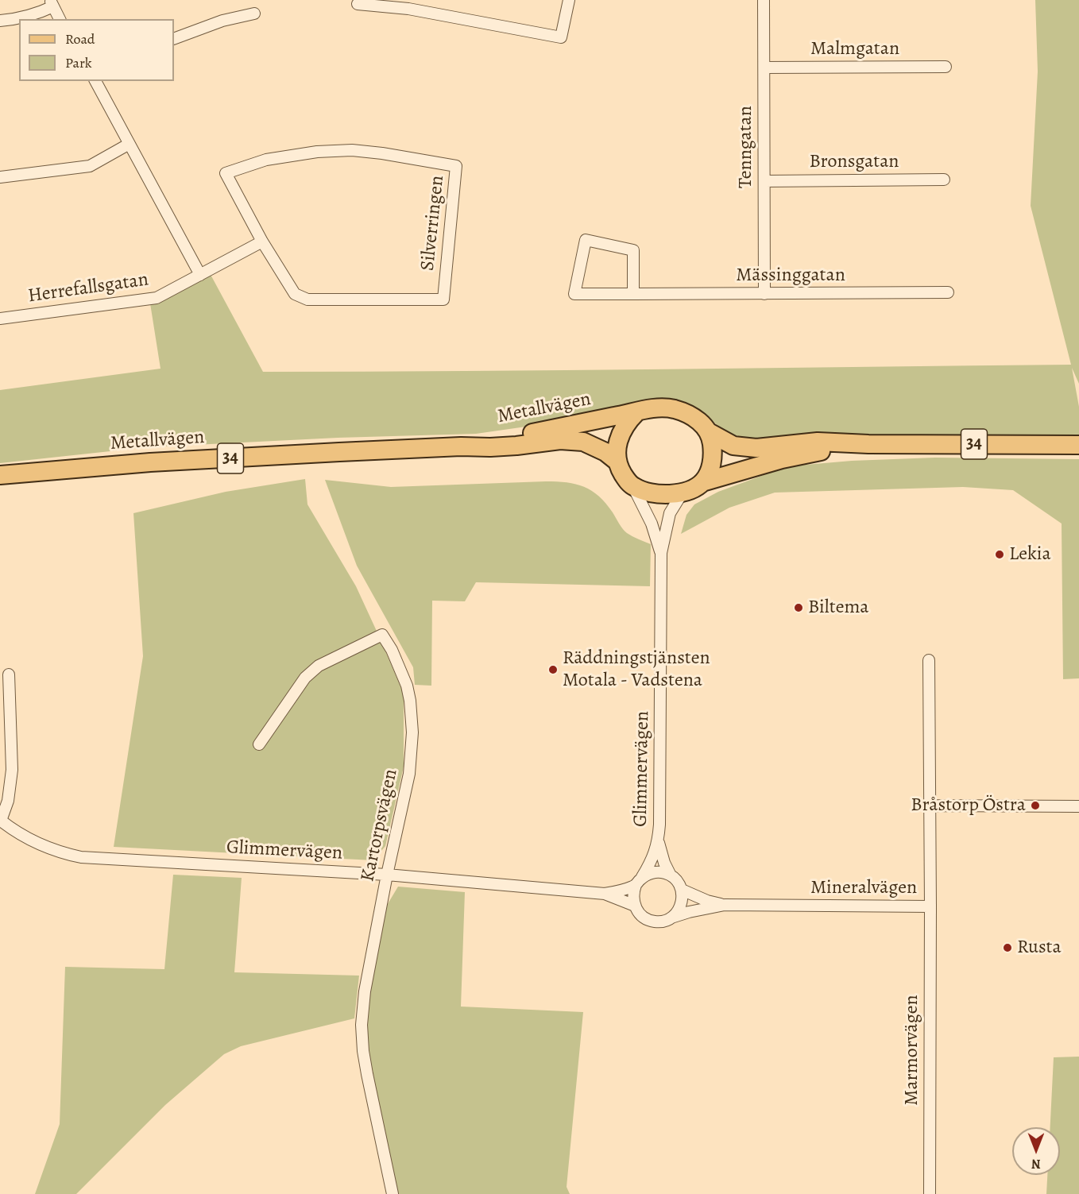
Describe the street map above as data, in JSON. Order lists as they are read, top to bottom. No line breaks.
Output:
{"streets":{"main road":["Metallvägen","34"],"street":["Malmgatan","Tenngatan","Bronsgatan","Silverringen","Mässinggatan","Herrefallsgatan","Glimmervägen","Kartorpsvägen","Mineralvägen","Marmorvägen"]},"crossings":[["Malmgatan","Tenngatan"],["Tenngatan","Bronsgatan"],["Tenngatan","Mässinggatan"],["Metallvägen","34"],["Metallvägen","Glimmervägen"],["34","Glimmervägen"],["Glimmervägen","Kartorpsvägen"],["Glimmervägen","Mineralvägen"],["Mineralvägen","Marmorvägen"]],"places":["Lekia","Biltema","Räddningstjänsten Motala - Vadstena","Bråstorp Östra","Rusta"],"legend":["Road","Park"],"north":"bottom"}
